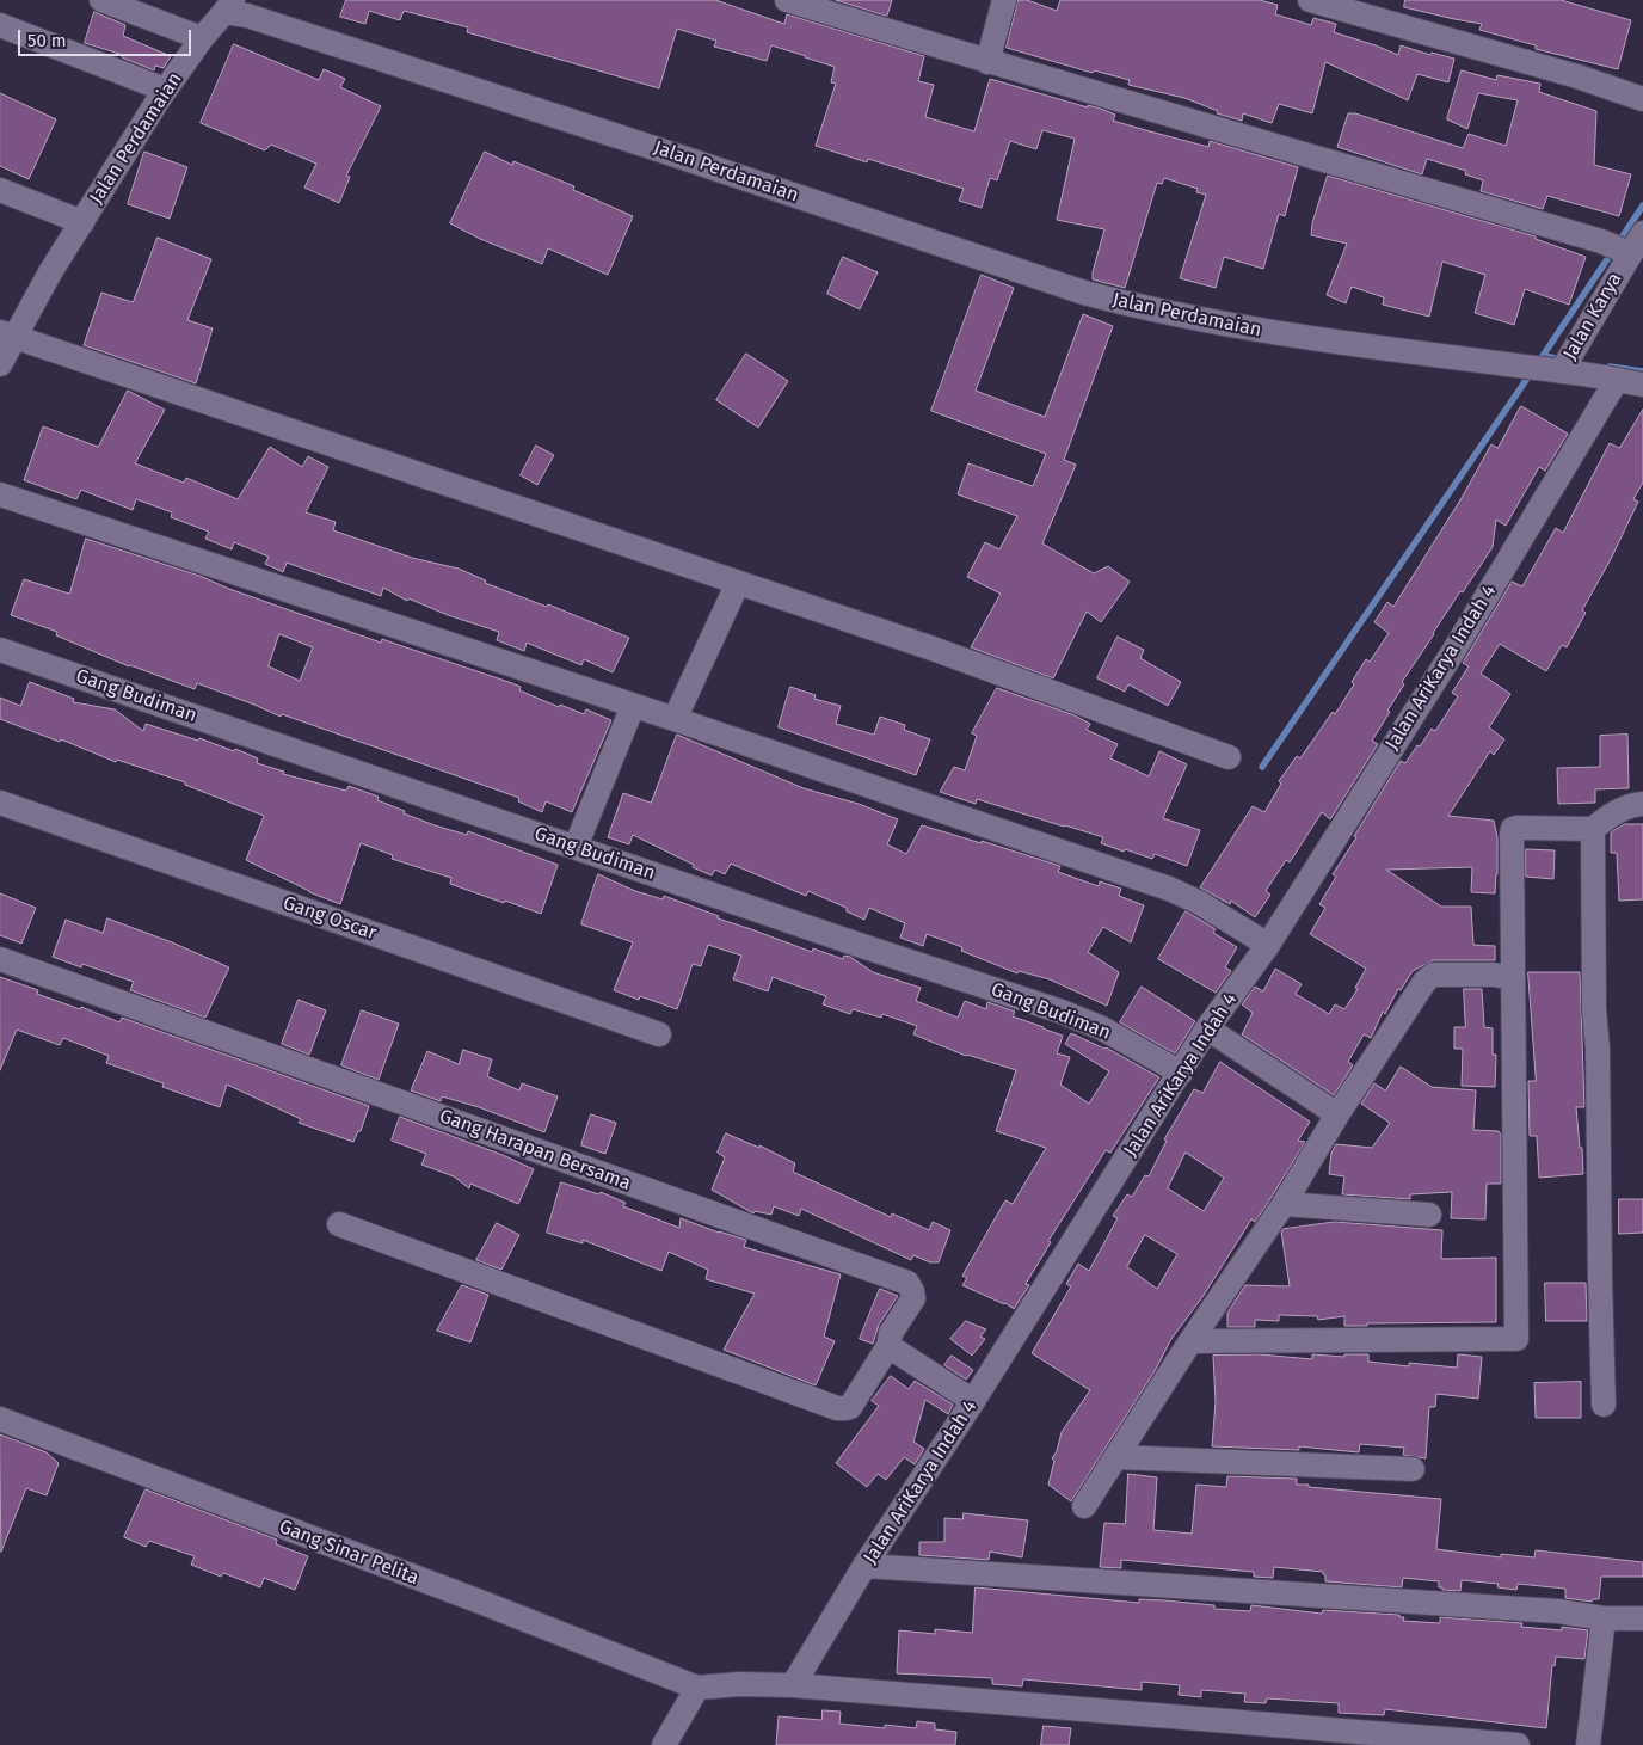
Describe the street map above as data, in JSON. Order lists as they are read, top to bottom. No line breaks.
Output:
{"streets":{"street":["Jalan Perdamaian","Jalan Karya","Jalan AriKarya Indah 4","Gang Budiman","Gang Oscar","Gang Harapan Bersama","Gang Sinar Pelita"]},"crossings":[["Jalan Perdamaian","Jalan Karya"],["Jalan Perdamaian","Jalan AriKarya Indah 4"],["Jalan AriKarya Indah 4","Gang Budiman"]],"scale_bar":"50 m"}
